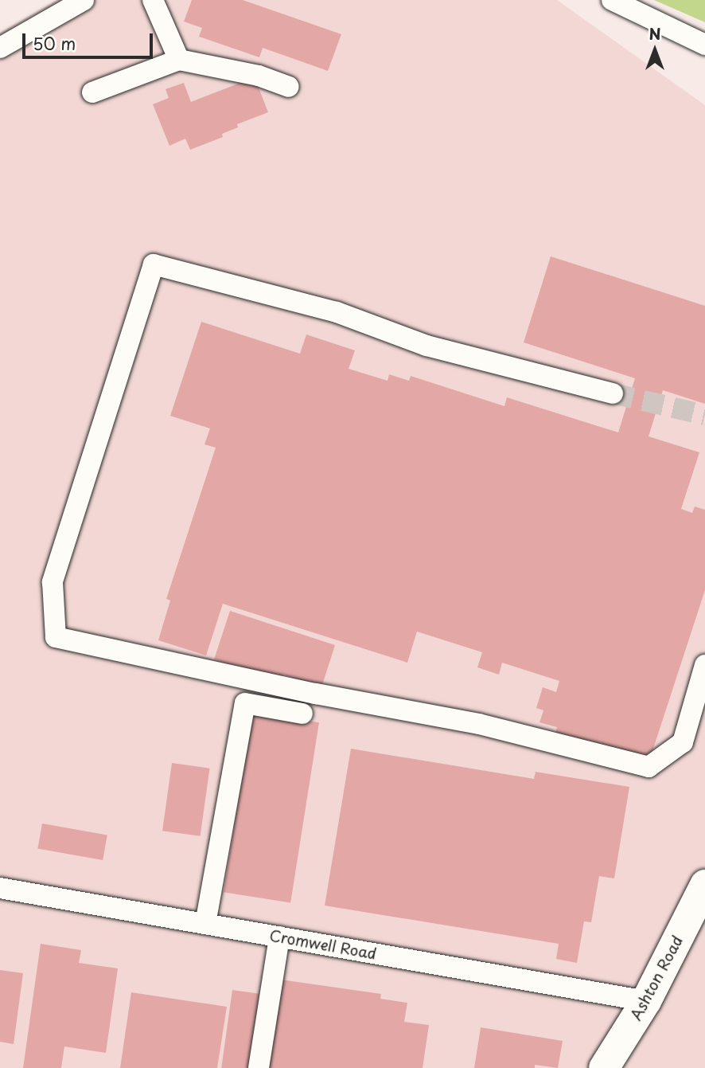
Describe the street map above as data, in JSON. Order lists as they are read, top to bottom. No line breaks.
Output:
{"streets":{"highway":["Ashton Road"],"street":["Cromwell Road"]},"crossings":[["Cromwell Road","Ashton Road"]],"scale_bar":"50 m","north":"top"}
